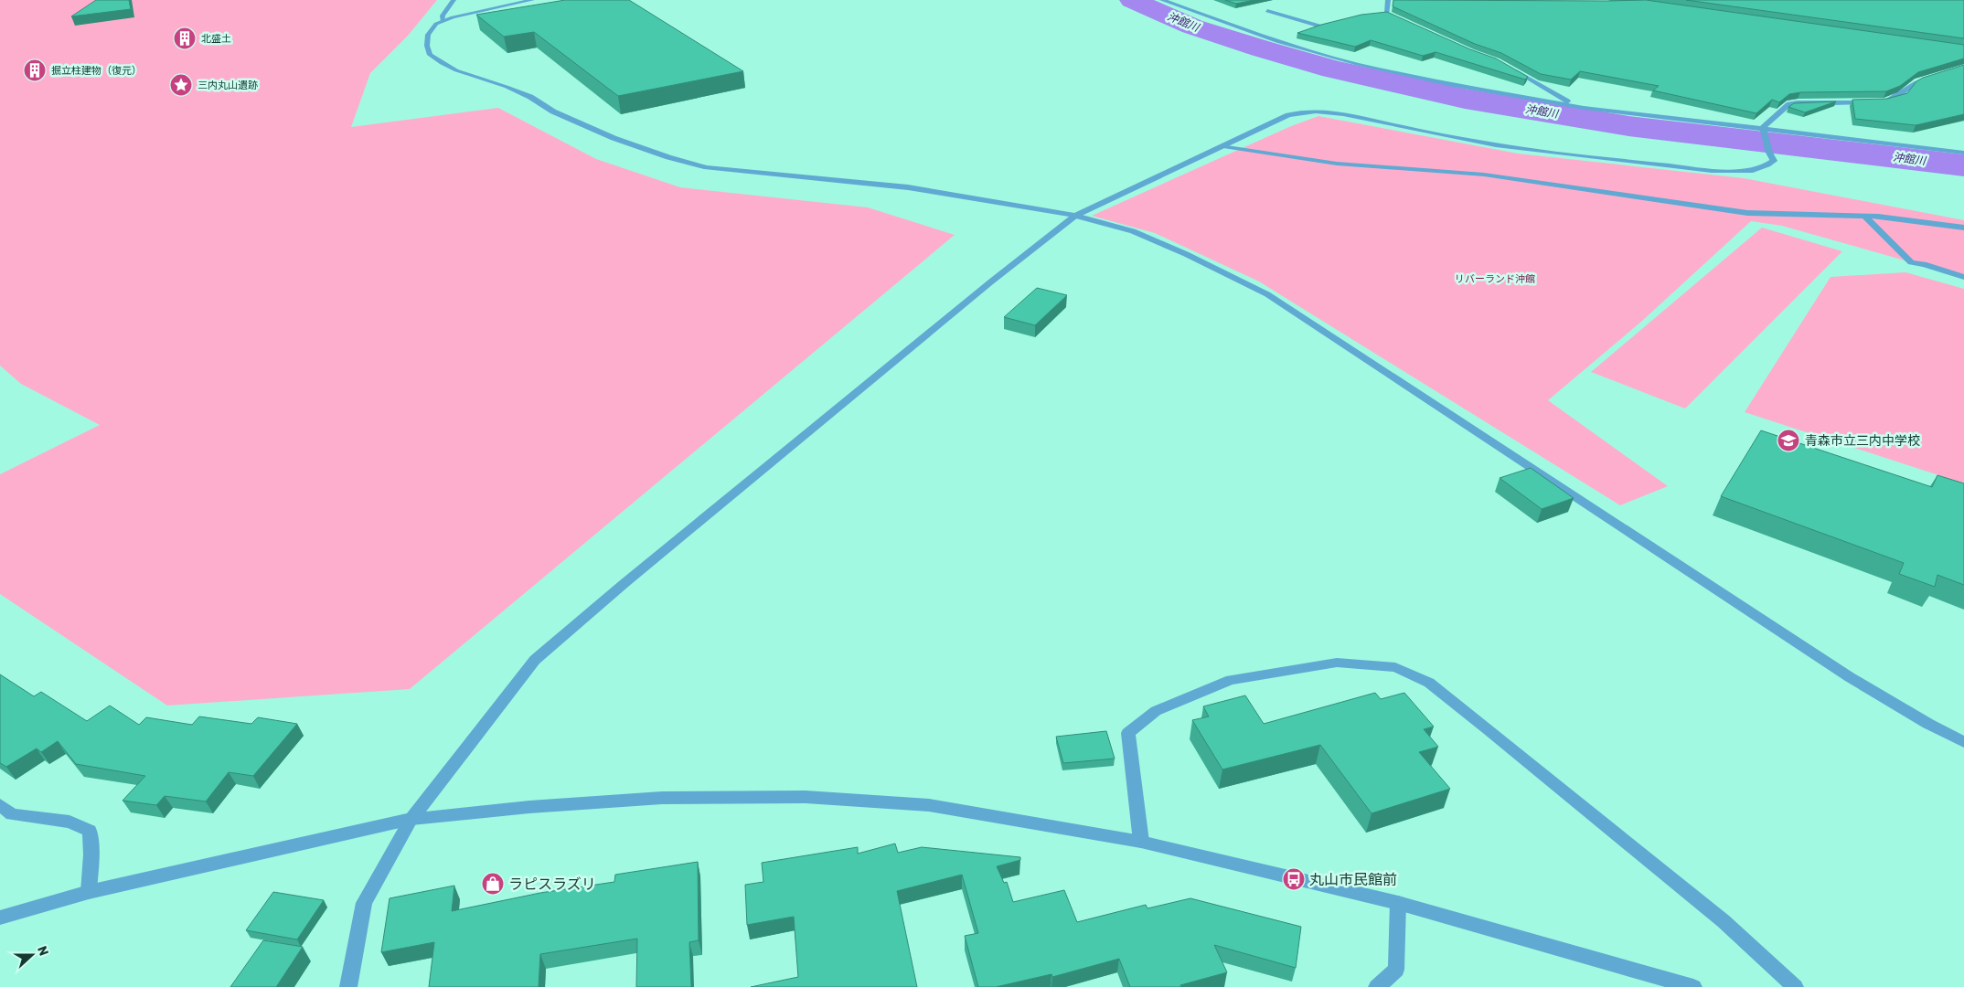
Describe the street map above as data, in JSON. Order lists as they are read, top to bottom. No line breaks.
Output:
{"water":["沖館川"],"parks":["リバーランド沖館"],"places":{"building":["北盛土","掘立柱建物（復元）"],"place":["三内丸山遺跡"],"school or university":["青森市立三内中学校"],"bus stop":["丸山市民館前"],"shop":["ラピスラズリ"]},"north":"right"}
